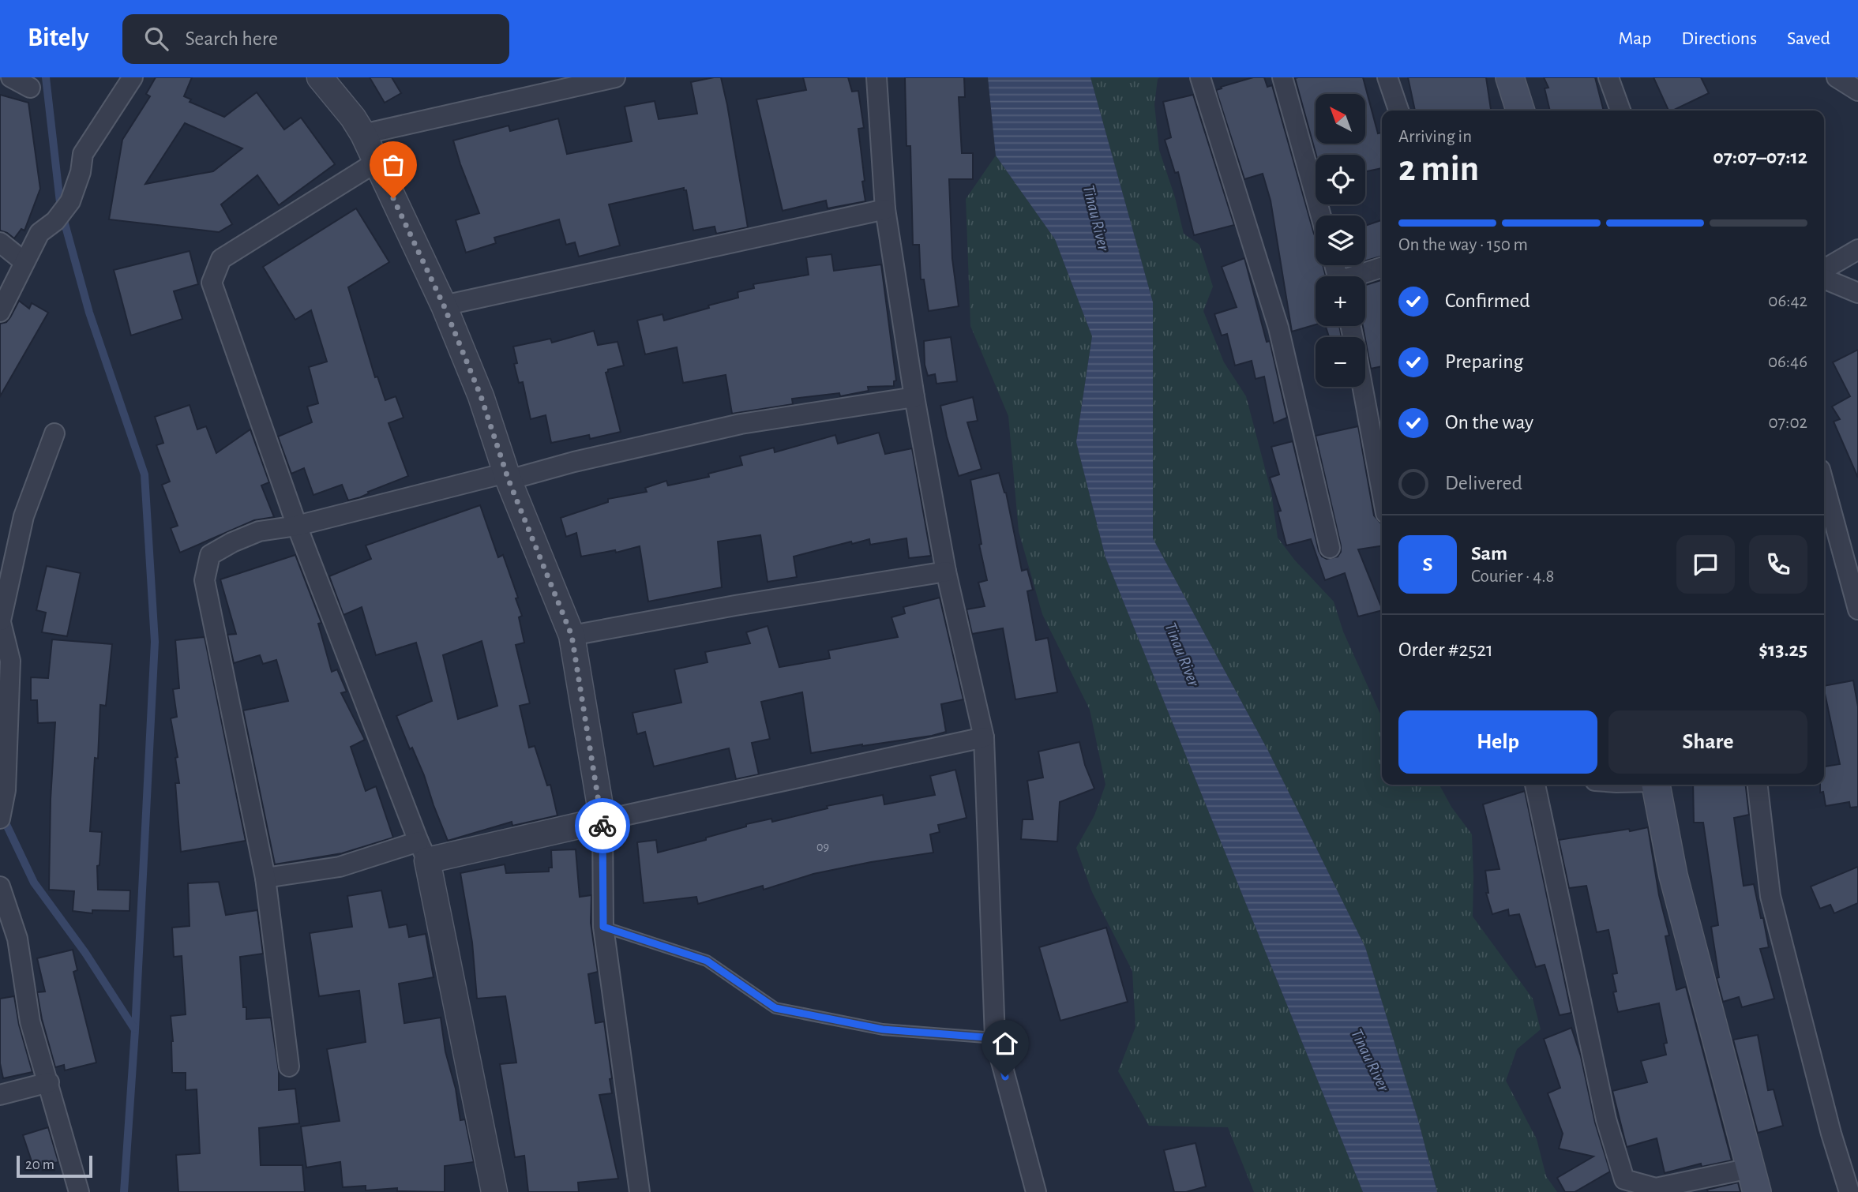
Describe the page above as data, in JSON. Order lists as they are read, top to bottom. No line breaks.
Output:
{"water":["Tinau River"],"house_numbers":["09"],"scale_bar":"20 m","north":"top left","page":{"header":"Bitely","search":"Search here","nav":["Map","Directions","Saved"],"map_buttons":["+","−"],"heading":["2 min","Arriving in","07:07–07:12"],"panel":["Sam","Courier · 4.8","Order #2521","$13.25"],"bar":"On the way · 150 m","list":[["Confirmed","06:42"],["Preparing","06:46"],["On the way","07:02"],"Delivered"],"round":"S","buttons":["Help","Share"],"scale":"20 m"}}
